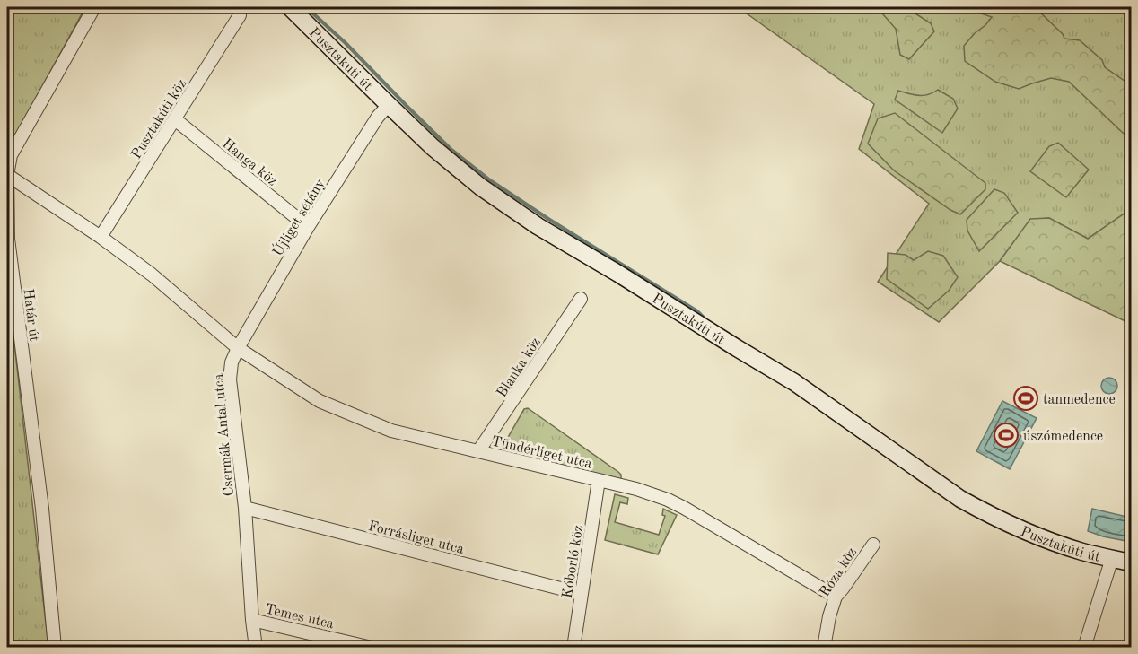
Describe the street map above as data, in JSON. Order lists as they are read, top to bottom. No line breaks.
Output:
{"streets":{"street":["Pusztakúti út","Pusztakúti köz","Hanga köz","Újliget sétány","Határ út","Blanka köz","Csermák Antal utca","Tündérliget utca","Forrásliget utca","Kóborló köz","Róza köz","Temes utca"]},"crossings":[["Pusztakúti út","Újliget sétány"],["Pusztakúti köz","Hanga köz"],["Hanga köz","Újliget sétány"],["Újliget sétány","Csermák Antal utca"],["Újliget sétány","Tündérliget utca"],["Blanka köz","Tündérliget utca"],["Csermák Antal utca","Tündérliget utca"],["Csermák Antal utca","Forrásliget utca"],["Csermák Antal utca","Temes utca"],["Tündérliget utca","Kóborló köz"],["Tündérliget utca","Róza köz"],["Forrásliget utca","Kóborló köz"]],"places":{"sports":["tanmedence","úszómedence"]}}
